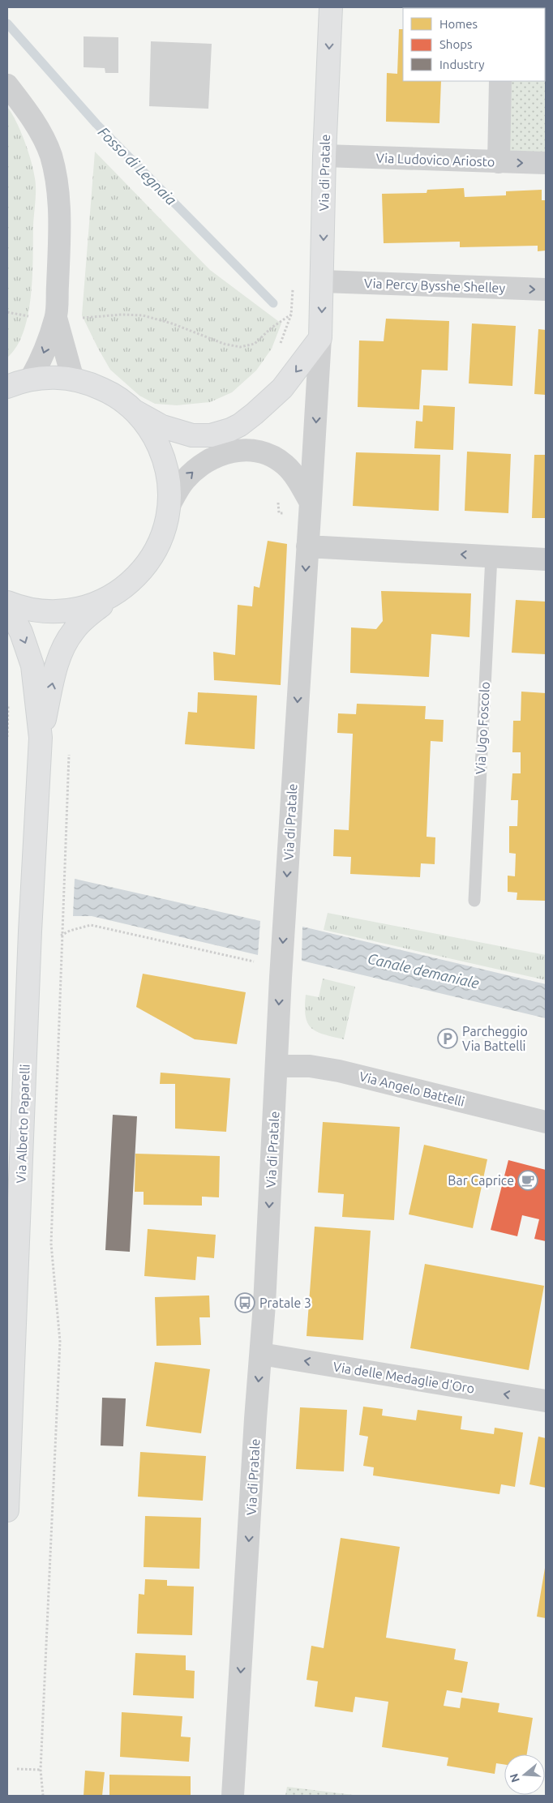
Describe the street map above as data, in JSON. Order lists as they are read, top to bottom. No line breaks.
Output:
{"streets":{"main road":["Via di Pratale","Via Alberto Paparelli"],"street":["Via Ludovico Ariosto","Via Percy Bysshe Shelley","Via Angelo Battelli","Via delle Medaglie d'Oro"],"lane":["Via Ugo Foscolo"]},"crossings":[["Via Ludovico Ariosto","Via di Pratale"],["Via di Pratale","Via Percy Bysshe Shelley"],["Via di Pratale","Via Angelo Battelli"],["Via di Pratale","Via delle Medaglie d'Oro"]],"one_way":["Via di Pratale","Via Percy Bysshe Shelley","Via delle Medaglie d'Oro"],"water":["Fosso di Legnaia","Canale demaniale"],"places":{"parking":["Parcheggio Via Battelli"],"cafe":["Bar Caprice"],"bus stop":["Pratale 3"]},"legend":["Homes","Shops","Industry"],"north":"left"}
